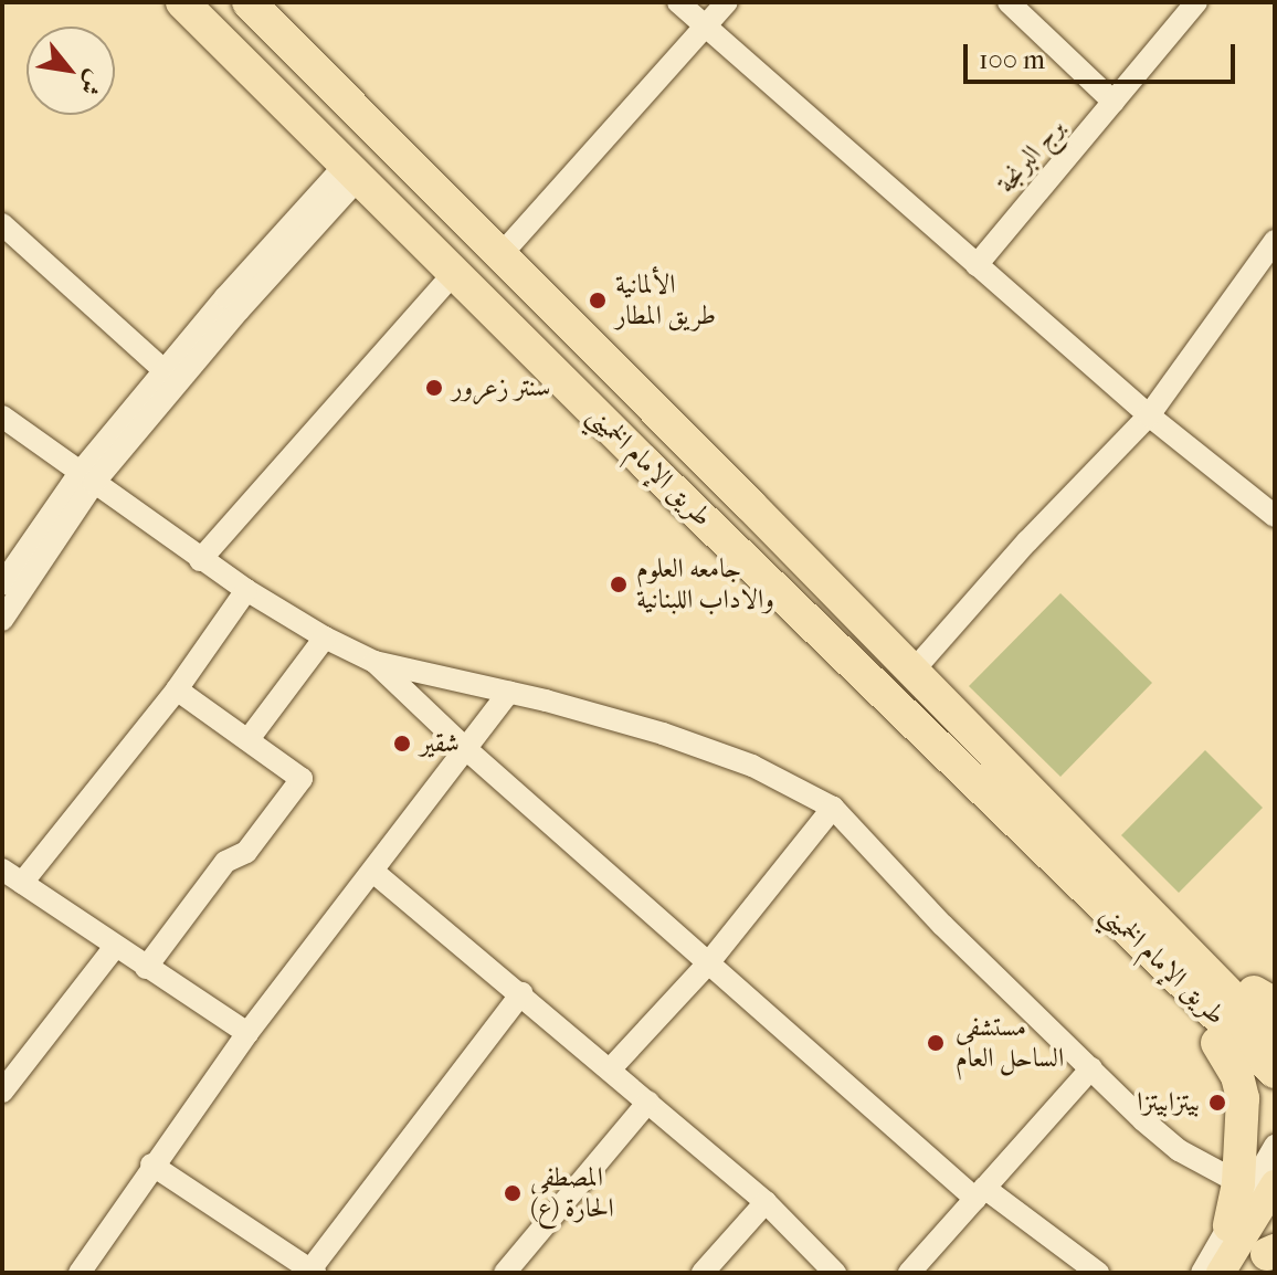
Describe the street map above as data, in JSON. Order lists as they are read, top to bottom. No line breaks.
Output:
{"streets":{"highway":["طريق الإمام الخميني"],"street":["برج البرنجة"]},"places":["الألمانية طريق المطار","سنتر زعرور","جامعه العلوم والاداب اللبنانية","شقير","مستشفى الساحل العام","بيتزابيتزا","المصطفى الحارة (ع)"],"scale_bar":"100 m","north":"bottom right"}
